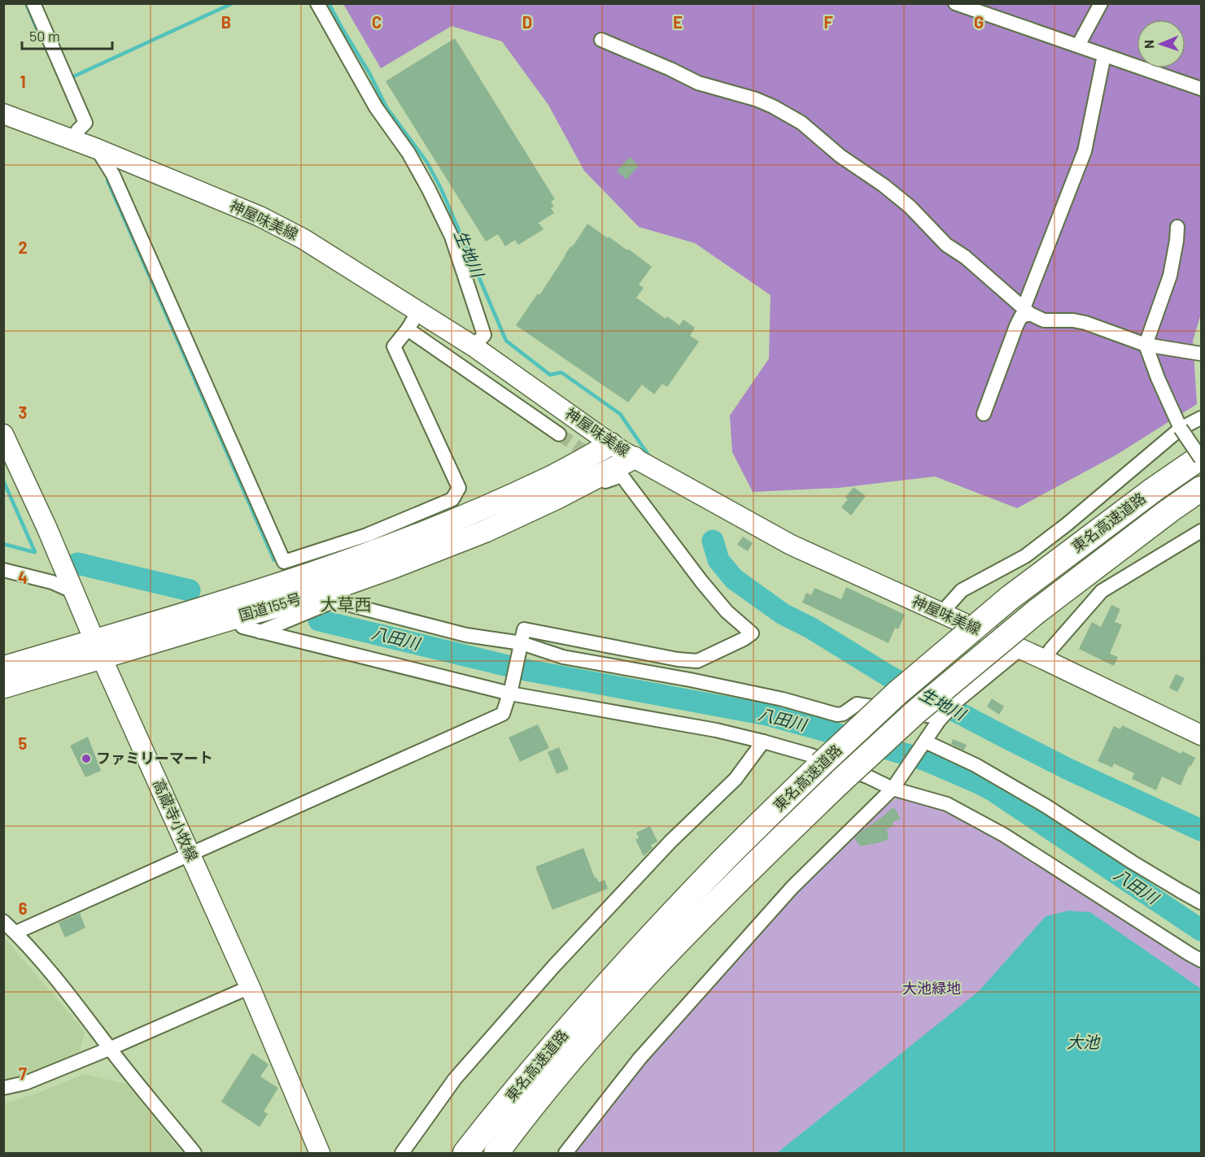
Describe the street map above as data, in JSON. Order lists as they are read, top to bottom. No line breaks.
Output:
{"streets":{"highway":["東名高速道路","国道155号"],"main road":["神屋味美線","高蔵寺小牧線"]},"crossings":[["神屋味美線","国道155号"],["国道155号","高蔵寺小牧線"]],"districts":["大草西"],"water":["生地川","八田川","大池"],"parks":["大池緑地"],"places":["ファミリーマート"],"scale_bar":"50 m","north":"left","grid":{"columns":["B","C","D","E","F","G"],"rows":["1","2","3","4","5","6","7"]}}
